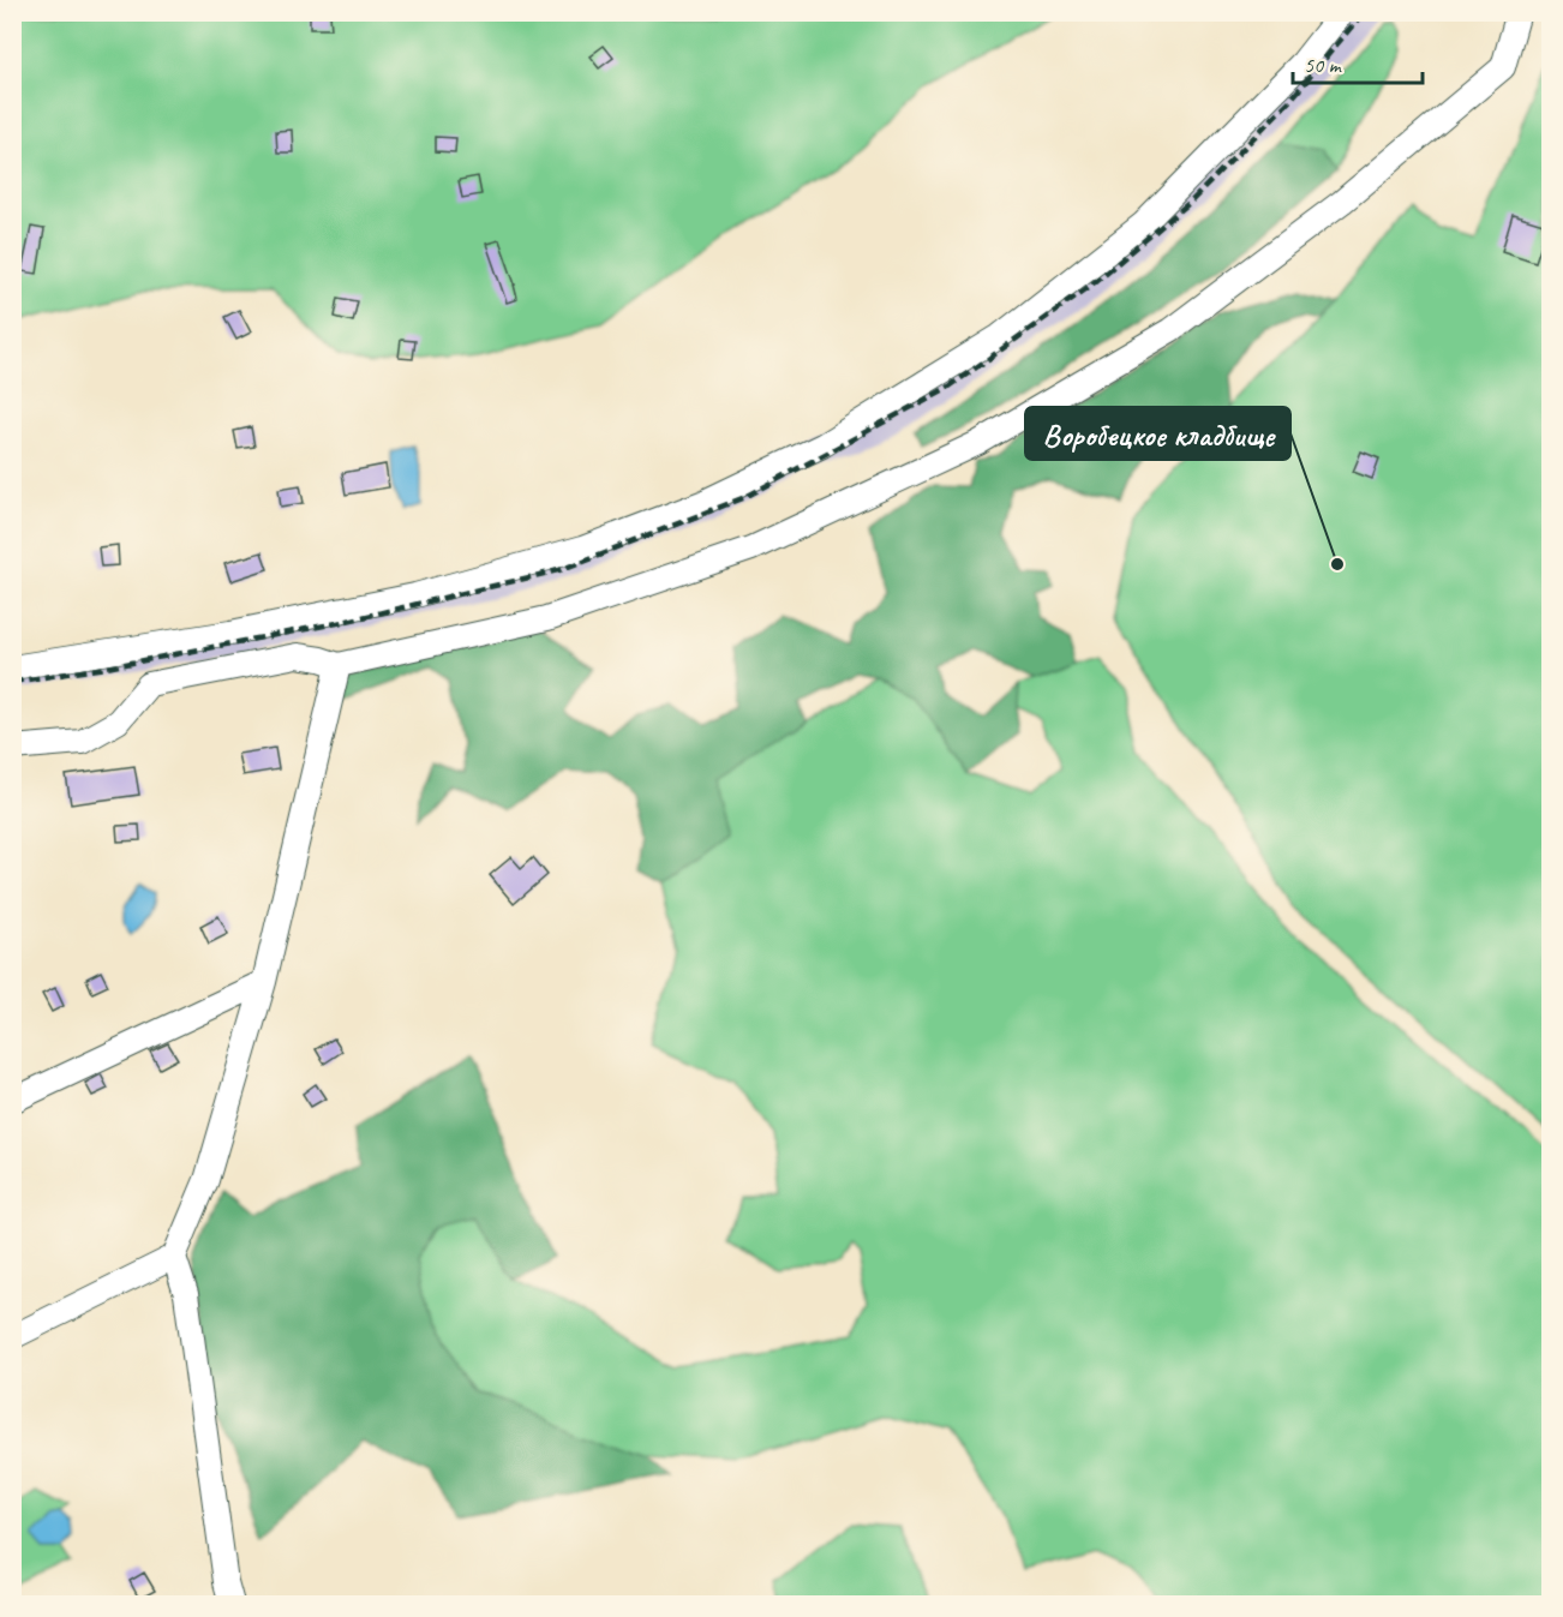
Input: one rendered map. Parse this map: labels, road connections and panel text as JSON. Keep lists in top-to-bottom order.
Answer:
{
  "places": ["Воробецкое кладбище"],
  "scale_bar": "50 m"
}
